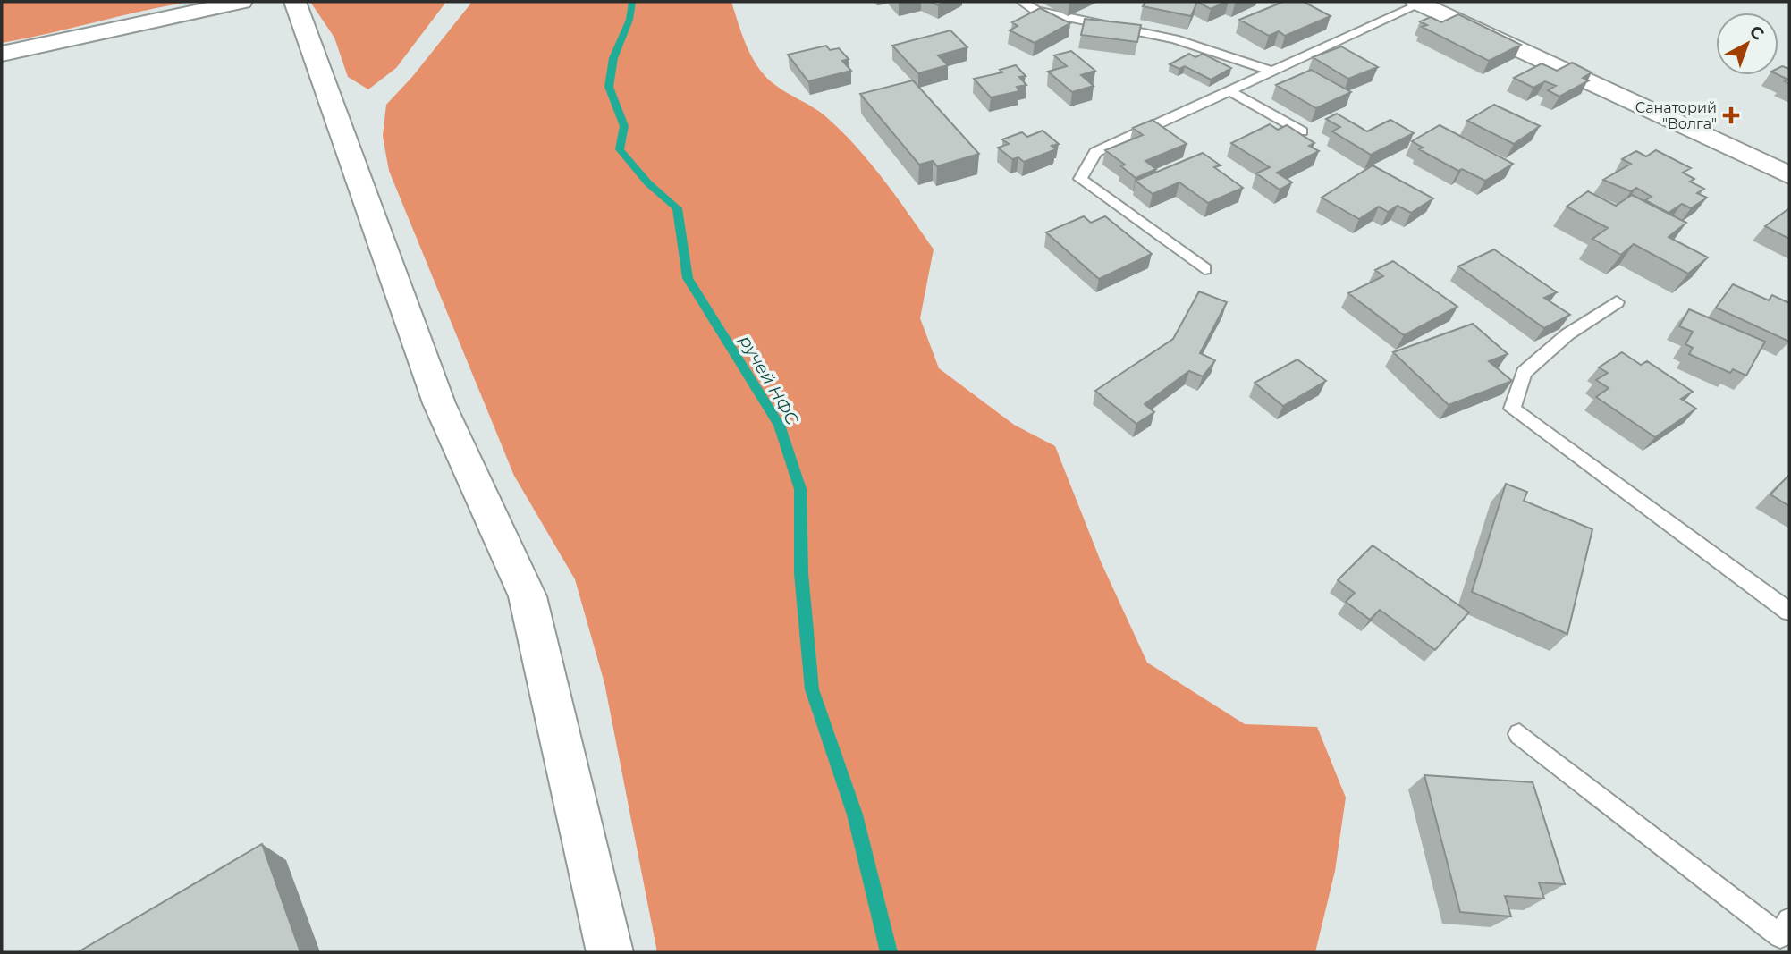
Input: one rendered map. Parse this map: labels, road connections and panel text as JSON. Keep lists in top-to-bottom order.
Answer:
{
  "water": ["ручей НФС"],
  "places": {
    "health": ["Санаторий \"Волга\""]
  },
  "north": "top right"
}
